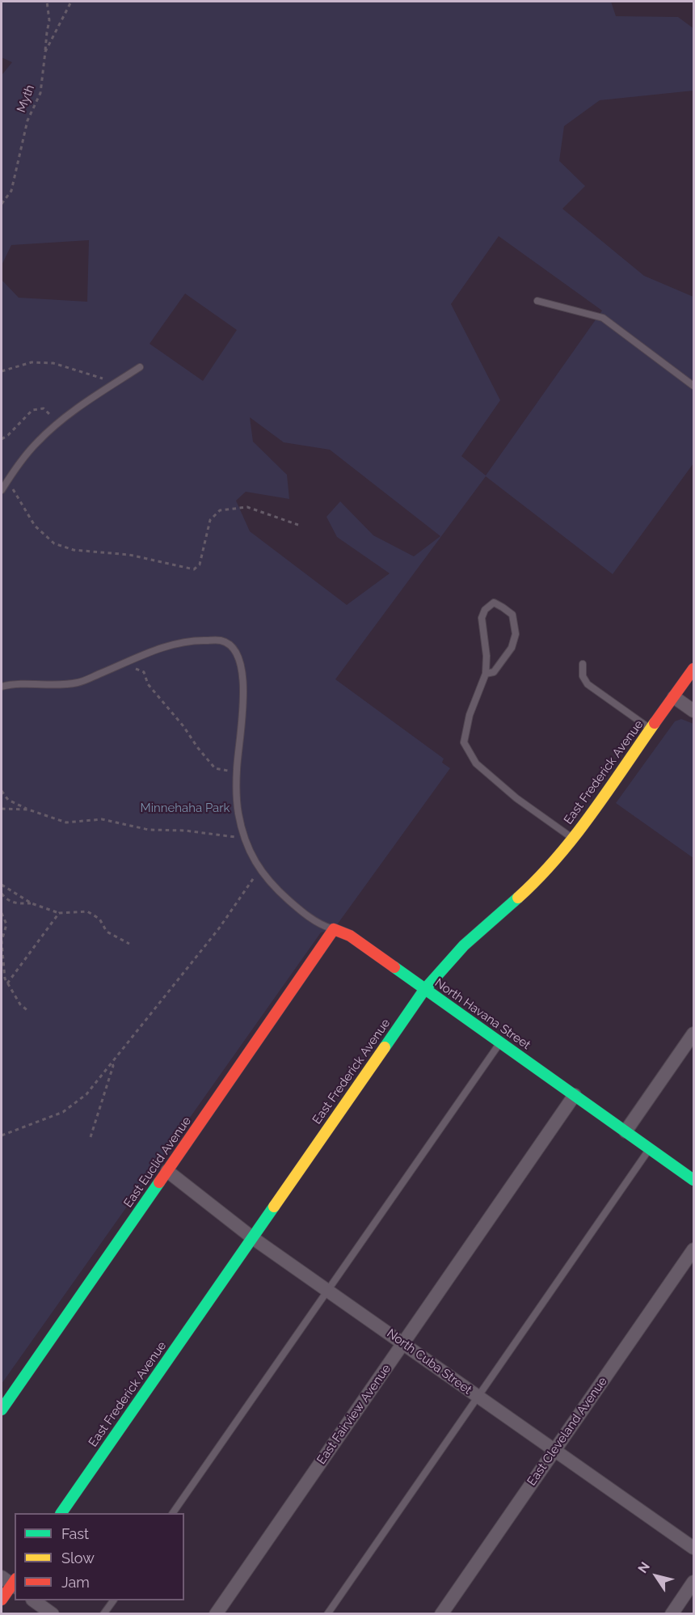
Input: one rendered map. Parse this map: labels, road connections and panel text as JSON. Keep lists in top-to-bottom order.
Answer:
{
  "streets": {
    "main road": ["East Frederick Avenue", "North Havana Street", "East Euclid Avenue"],
    "street": ["North Cuba Street", "East Fairview Avenue", "East Cleveland Avenue"],
    "path": ["Myth"]
  },
  "crossings": [
    ["East Frederick Avenue", "North Havana Street"],
    ["East Frederick Avenue", "North Cuba Street"],
    ["North Havana Street", "East Euclid Avenue"],
    ["North Havana Street", "East Fairview Avenue"],
    ["East Euclid Avenue", "North Cuba Street"],
    ["North Cuba Street", "East Fairview Avenue"],
    ["North Cuba Street", "East Cleveland Avenue"]
  ],
  "parks": ["Minnehaha Park"],
  "legend": ["Fast", "Slow", "Jam"],
  "north": "top left"
}
